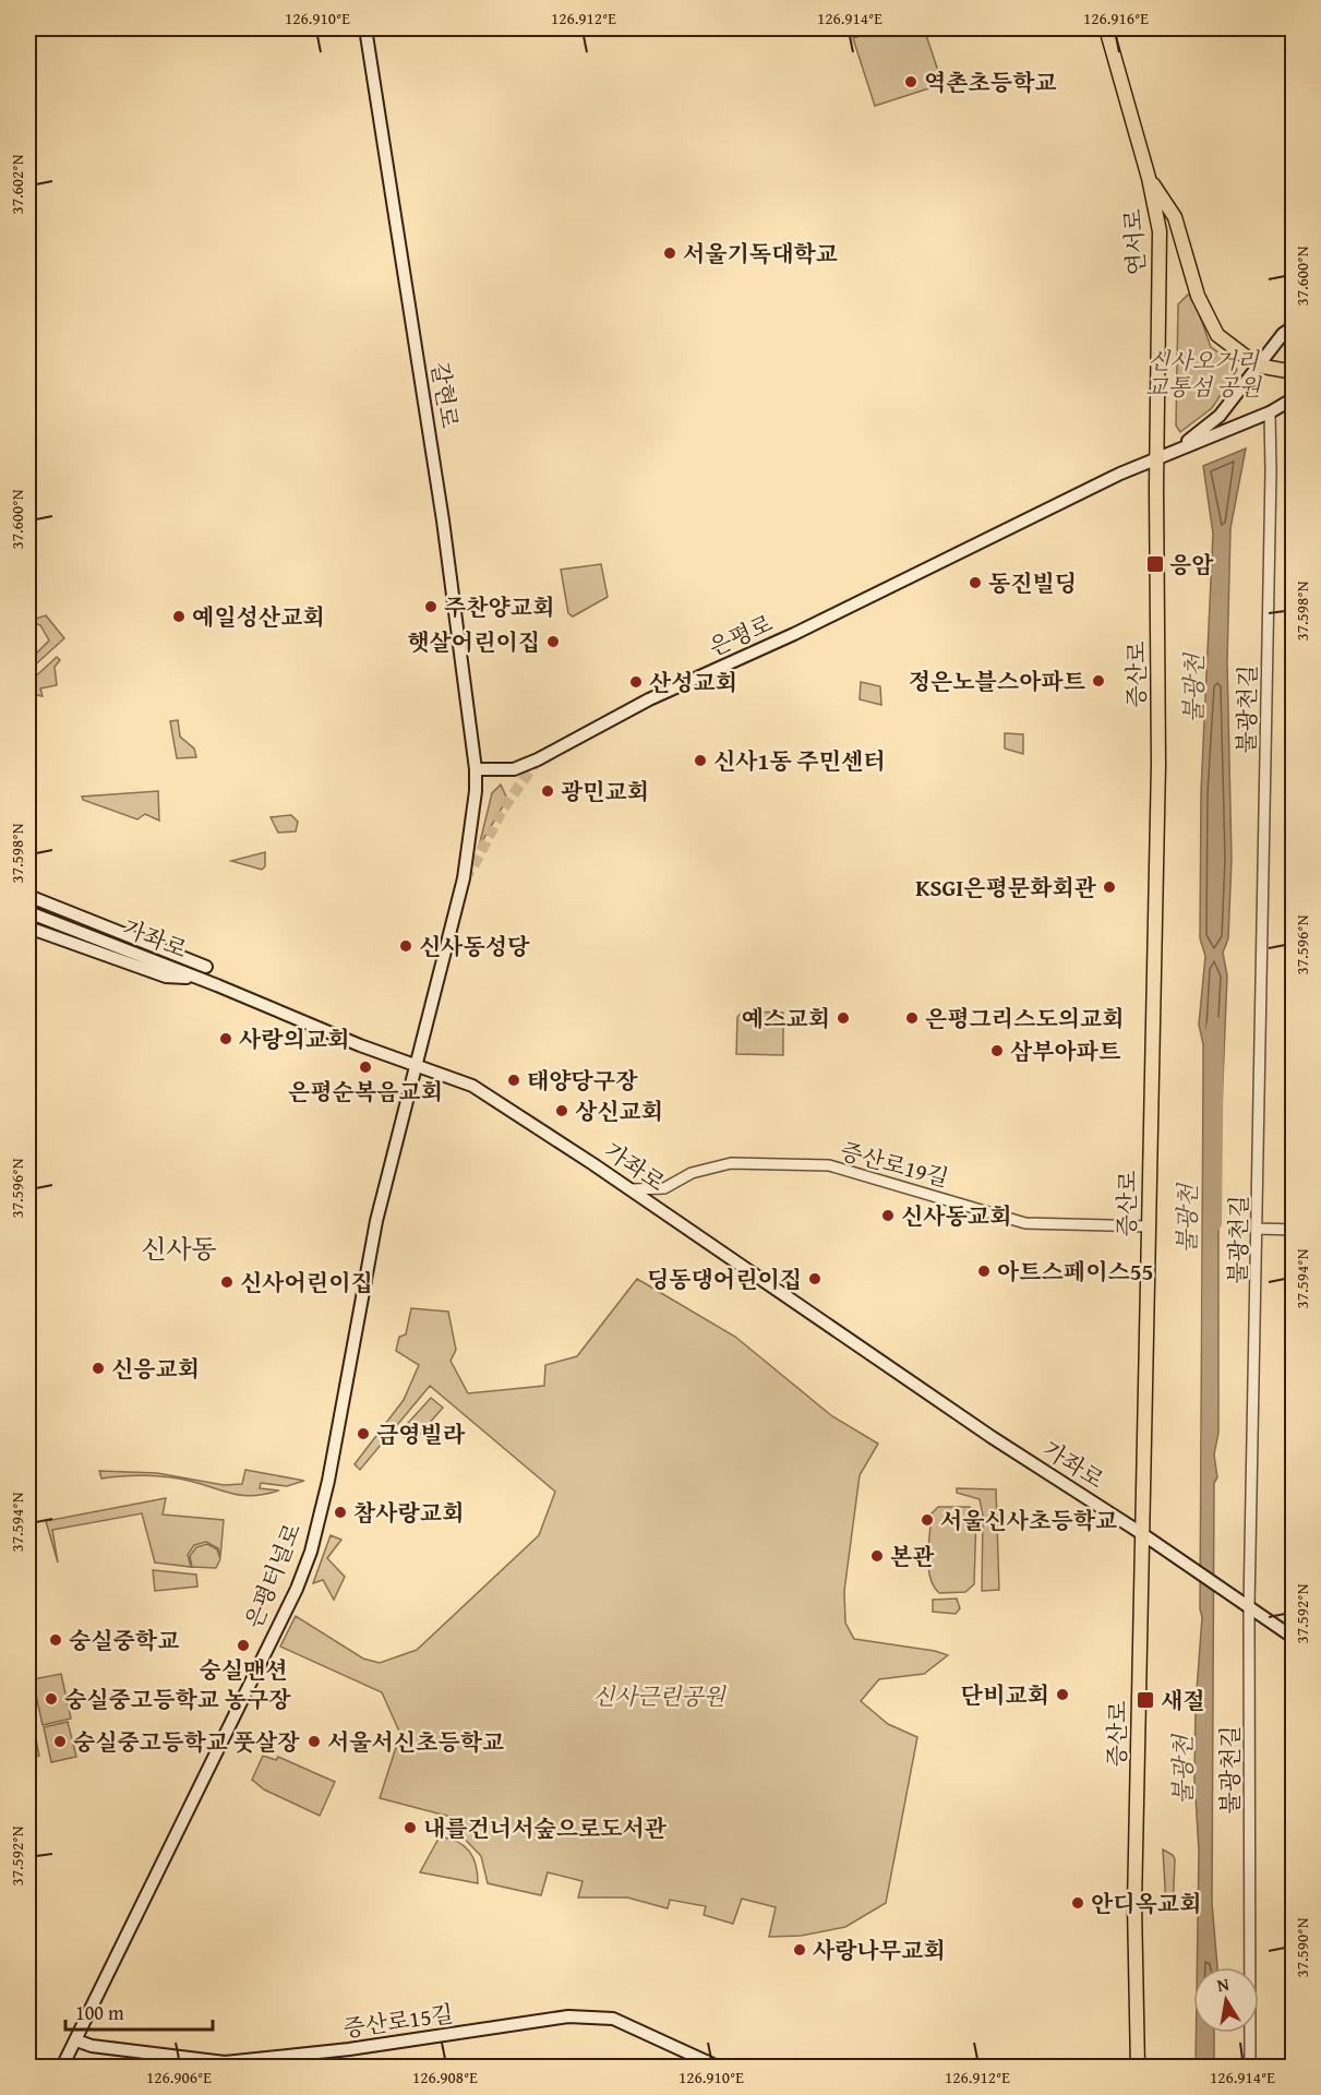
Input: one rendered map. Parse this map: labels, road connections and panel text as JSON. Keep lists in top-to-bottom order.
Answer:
{
  "streets": {
    "main road": [
      "연서로",
      "갈현로",
      "은평로",
      "증산로",
      "가좌로",
      "은평터널로",
      "증산로15길"
    ],
    "street": ["불광천길", "증산로19길"]
  },
  "crossings": [
    ["연서로", "은평로"],
    ["연서로", "증산로"],
    ["갈현로", "은평로"],
    ["은평로", "증산로"],
    ["은평로", "불광천길"],
    ["증산로", "가좌로"],
    ["증산로", "증산로19길"],
    ["불광천길", "가좌로"],
    ["가좌로", "증산로19길"],
    ["가좌로", "은평터널로"],
    ["은평터널로", "증산로15길"]
  ],
  "districts": ["신사동"],
  "water": ["불광천"],
  "parks": ["신사오거리 교통섬 공원", "신사근린공원"],
  "places": {
    "other": [
      "역촌초등학교",
      "서울기독대학교",
      "동진빌딩",
      "주찬양교회",
      "예일성산교회",
      "햇살어린이집",
      "정은노블스아파트",
      "산성교회",
      "신사1동 주민센터",
      "광민교회",
      "KSGI은평문화회관",
      "신사동성당",
      "예스교회",
      "은평그리스도의교회",
      "사랑의교회",
      "삼부아파트",
      "은평순복음교회",
      "태양당구장",
      "상신교회",
      "신사동교회",
      "아트스페이스55",
      "딩동댕어린이집",
      "신사어린이집",
      "신응교회",
      "금영빌라",
      "참사랑교회",
      "서울신사초등학교",
      "본관",
      "숭실중학교",
      "숭실맨션",
      "단비교회",
      "숭실중고등학교 농구장",
      "숭실중고등학교 풋살장",
      "서울서신초등학교",
      "내를건너서숲으로도서관",
      "안디옥교회",
      "사랑나무교회"
    ],
    "transit": ["응암", "새절"]
  },
  "scale_bar": "100 m",
  "north": "top",
  "coordinates": [
    "126.910°E",
    "126.912°E",
    "126.914°E",
    "126.916°E",
    "37.602°N",
    "37.600°N",
    "37.598°N",
    "37.596°N",
    "37.594°N",
    "37.592°N",
    "37.590°N",
    "126.906°E",
    "126.908°E"
  ]
}
